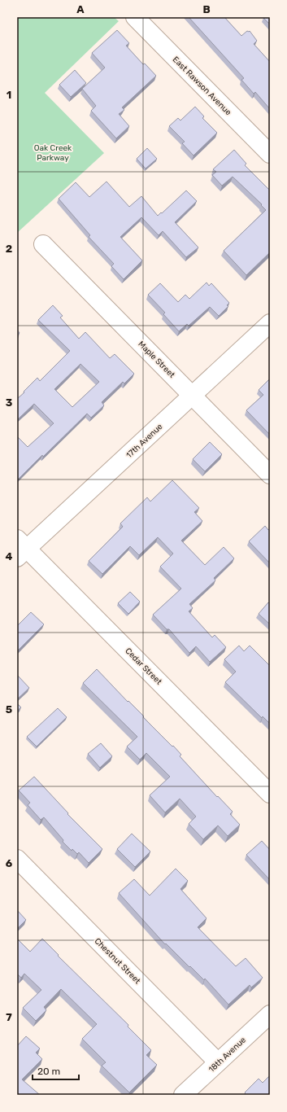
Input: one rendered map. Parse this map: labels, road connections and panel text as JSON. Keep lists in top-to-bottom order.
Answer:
{
  "streets": {
    "street": [
      "East Rawson Avenue",
      "Maple Street",
      "17th Avenue",
      "Cedar Street",
      "Chestnut Street",
      "18th Avenue"
    ]
  },
  "crossings": [
    ["Maple Street", "17th Avenue"],
    ["17th Avenue", "Cedar Street"],
    ["Chestnut Street", "18th Avenue"]
  ],
  "parks": ["Oak Creek Parkway"],
  "scale_bar": "20 m",
  "grid": {
    "columns": ["A", "B"],
    "rows": [
      "1",
      "2",
      "3",
      "4",
      "5",
      "6",
      "7"
    ]
  }
}
